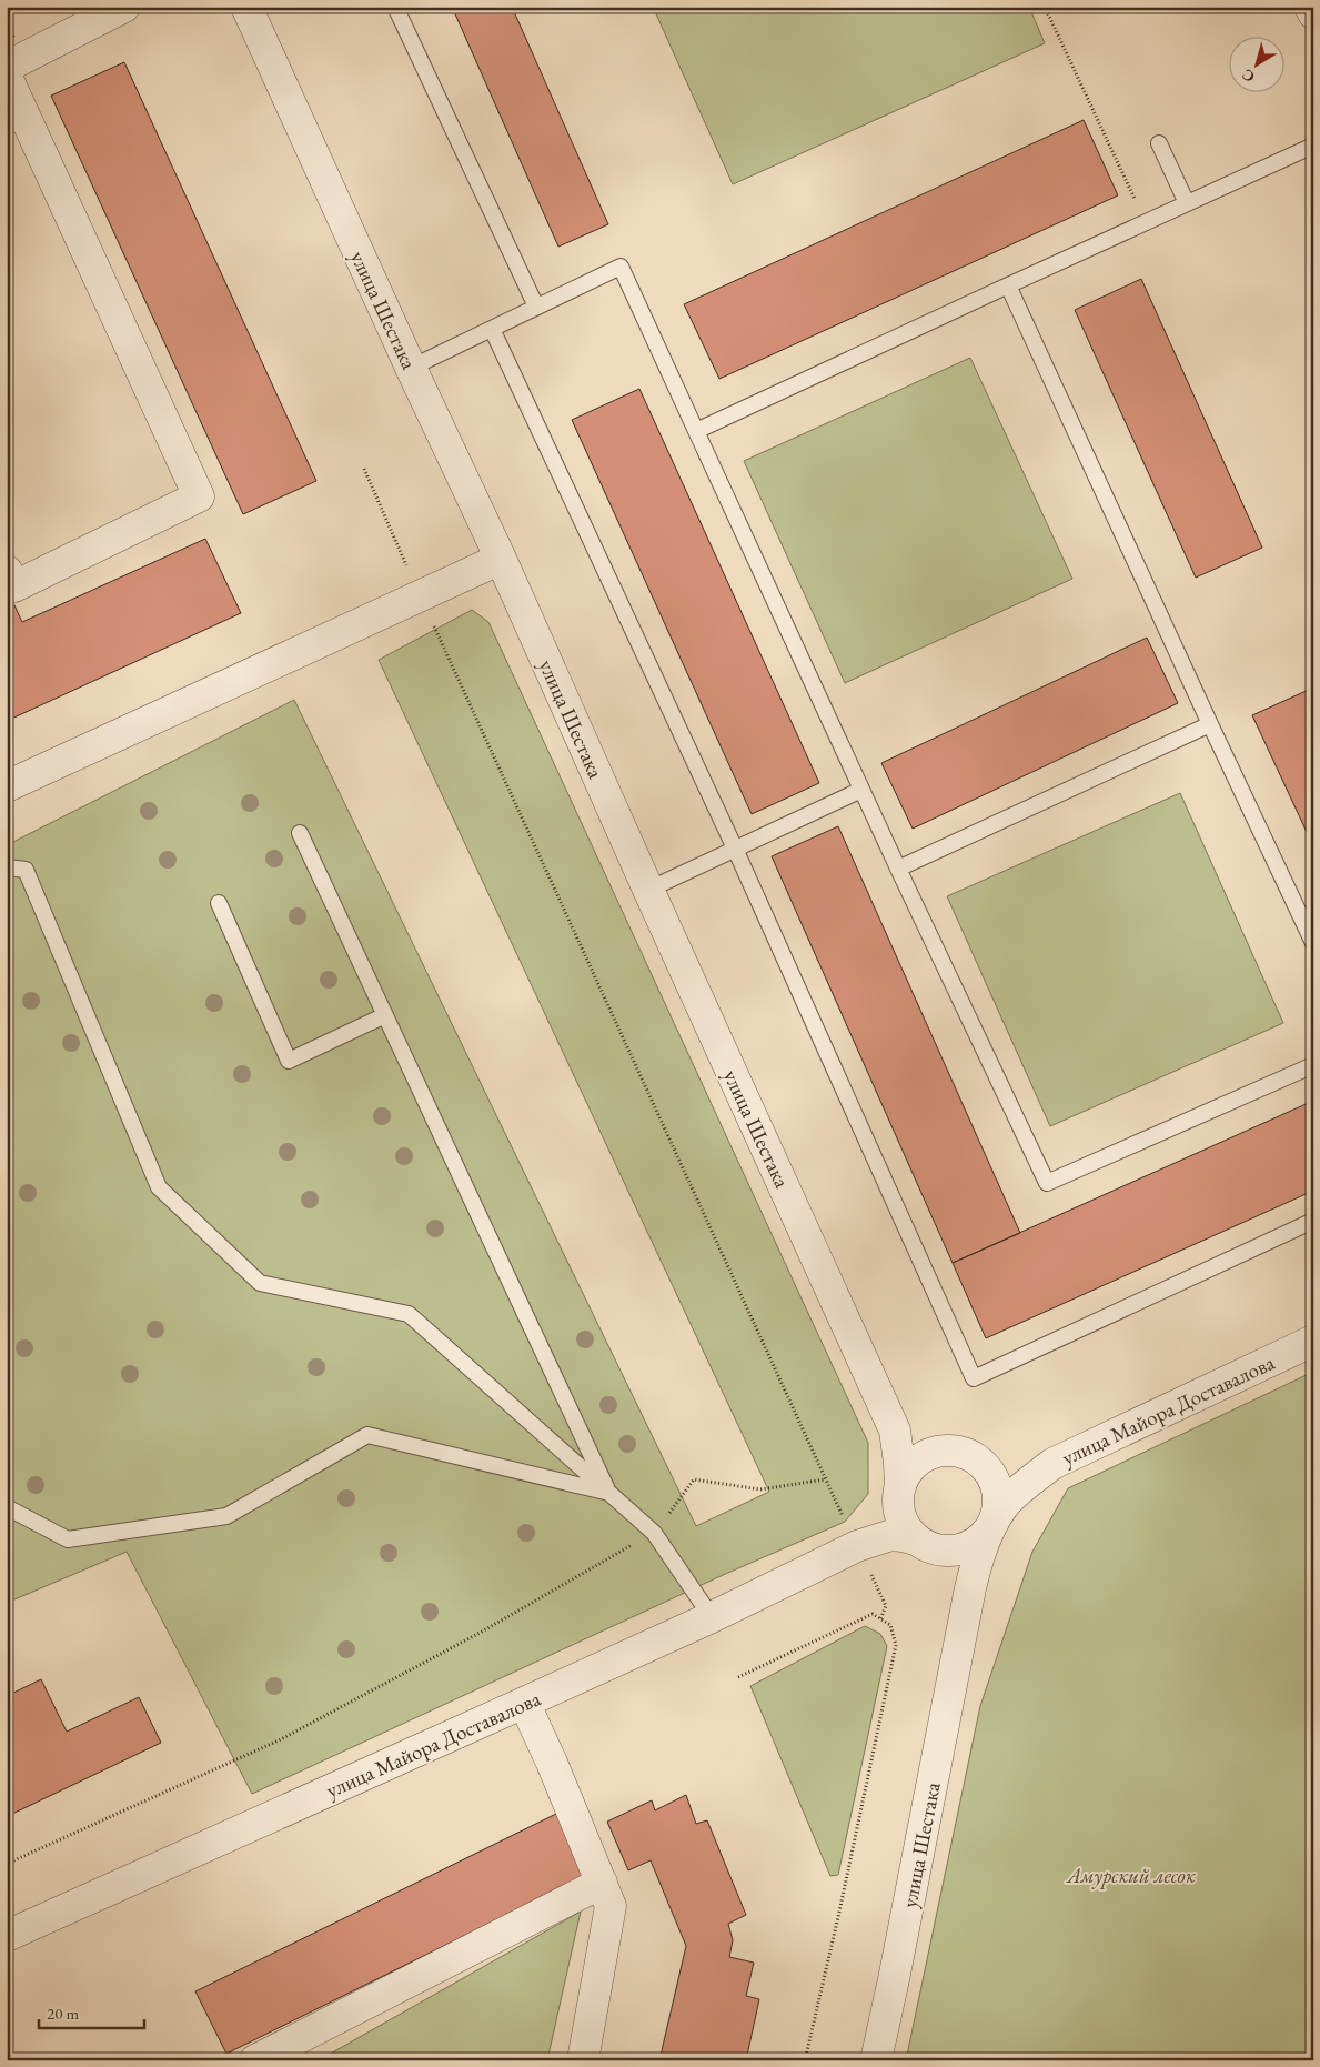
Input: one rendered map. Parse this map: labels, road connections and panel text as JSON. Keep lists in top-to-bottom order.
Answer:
{
  "streets": {
    "street": ["улица Шестака", "улица Майора Доставалова"]
  },
  "crossings": [
    ["улица Шестака", "улица Майора Доставалова"]
  ],
  "parks": ["Амурский лесок"],
  "scale_bar": "20 m",
  "north": "bottom left"
}
